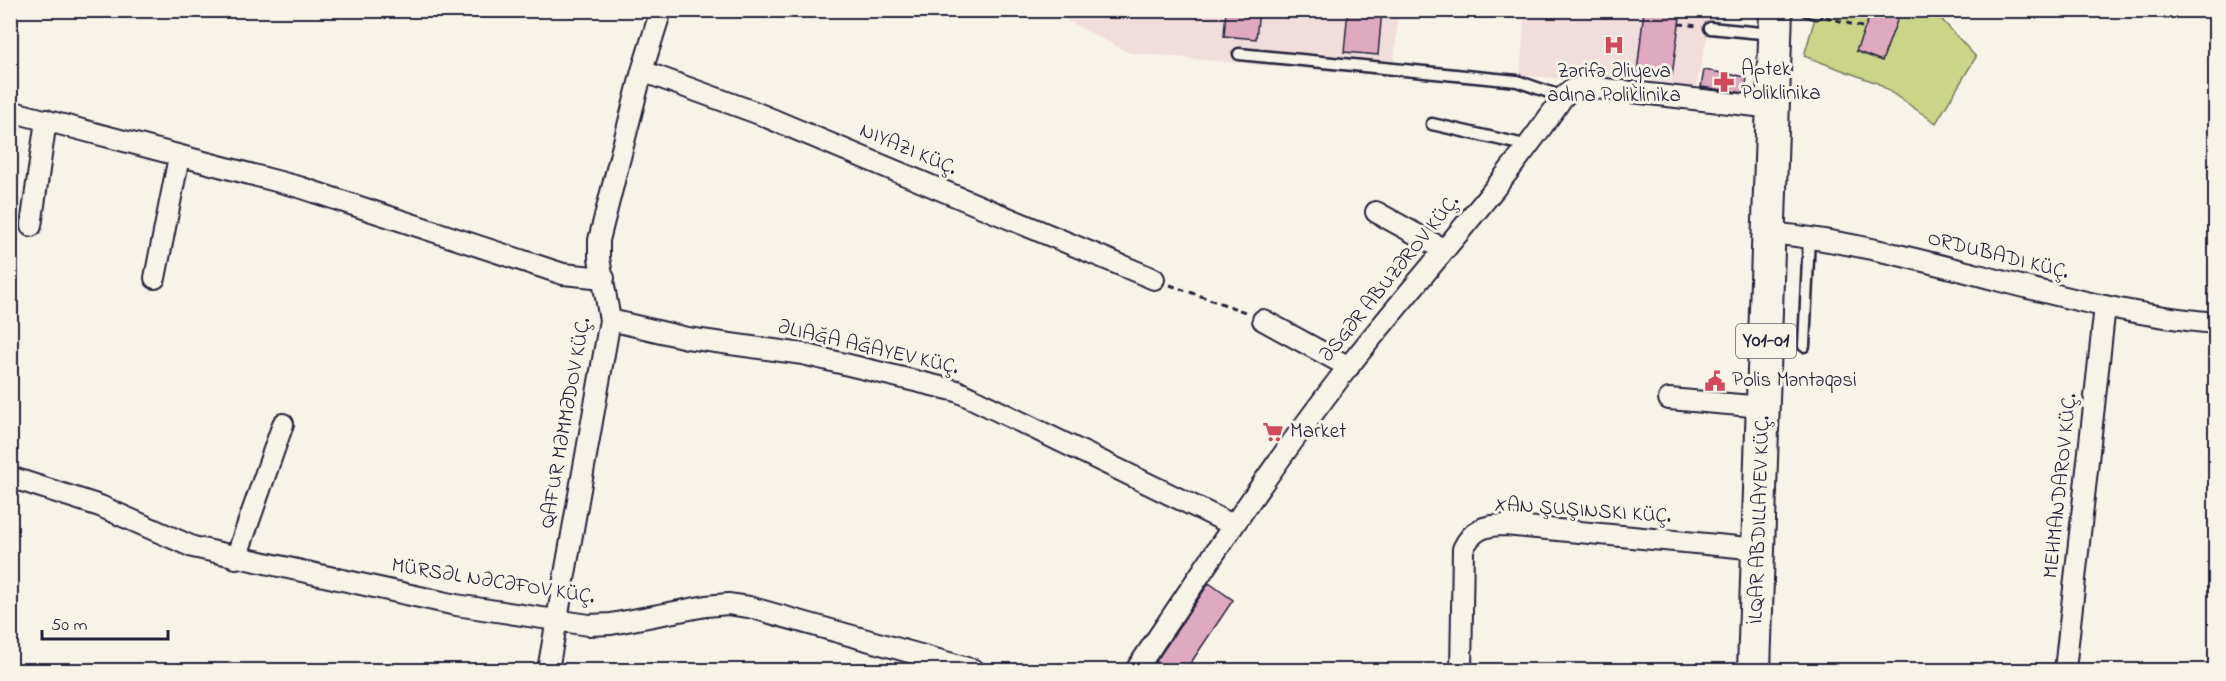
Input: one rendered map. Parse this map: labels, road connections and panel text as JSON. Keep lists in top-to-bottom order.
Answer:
{
  "streets": {
    "main road": ["Y01-01", "İLQAR ABDILLAYEV KÜÇ."],
    "street": [
      "NIYAZI KÜÇ.",
      "ORDUBADI KÜÇ.",
      "ƏSGƏR ABUZƏROV KÜÇ.",
      "ƏLIAĞA AĞAYEV KÜÇ.",
      "QAFUR MƏMMƏDOV KÜÇ.",
      "MEHMANDAROV KÜÇ.",
      "XAN ŞUŞINSKI KÜÇ.",
      "MÜRSƏL NƏCƏFOV KÜÇ."
    ]
  },
  "crossings": [
    ["NIYAZI KÜÇ.", "QAFUR MƏMMƏDOV KÜÇ."],
    ["ORDUBADI KÜÇ.", "MEHMANDAROV KÜÇ."],
    ["ORDUBADI KÜÇ.", "İLQAR ABDILLAYEV KÜÇ."],
    ["ƏSGƏR ABUZƏROV KÜÇ.", "ƏLIAĞA AĞAYEV KÜÇ."],
    ["ƏLIAĞA AĞAYEV KÜÇ.", "QAFUR MƏMMƏDOV KÜÇ."],
    ["QAFUR MƏMMƏDOV KÜÇ.", "MÜRSƏL NƏCƏFOV KÜÇ."],
    ["XAN ŞUŞINSKI KÜÇ.", "İLQAR ABDILLAYEV KÜÇ."]
  ],
  "places": {
    "hospital": ["Zərifə Əliyeva adına Poliklinika"],
    "pharmacy": ["Aptek Poliklinika"],
    "public building": ["Polis Məntəqəsi"],
    "supermarket": ["Market"]
  },
  "scale_bar": "50 m"
}
